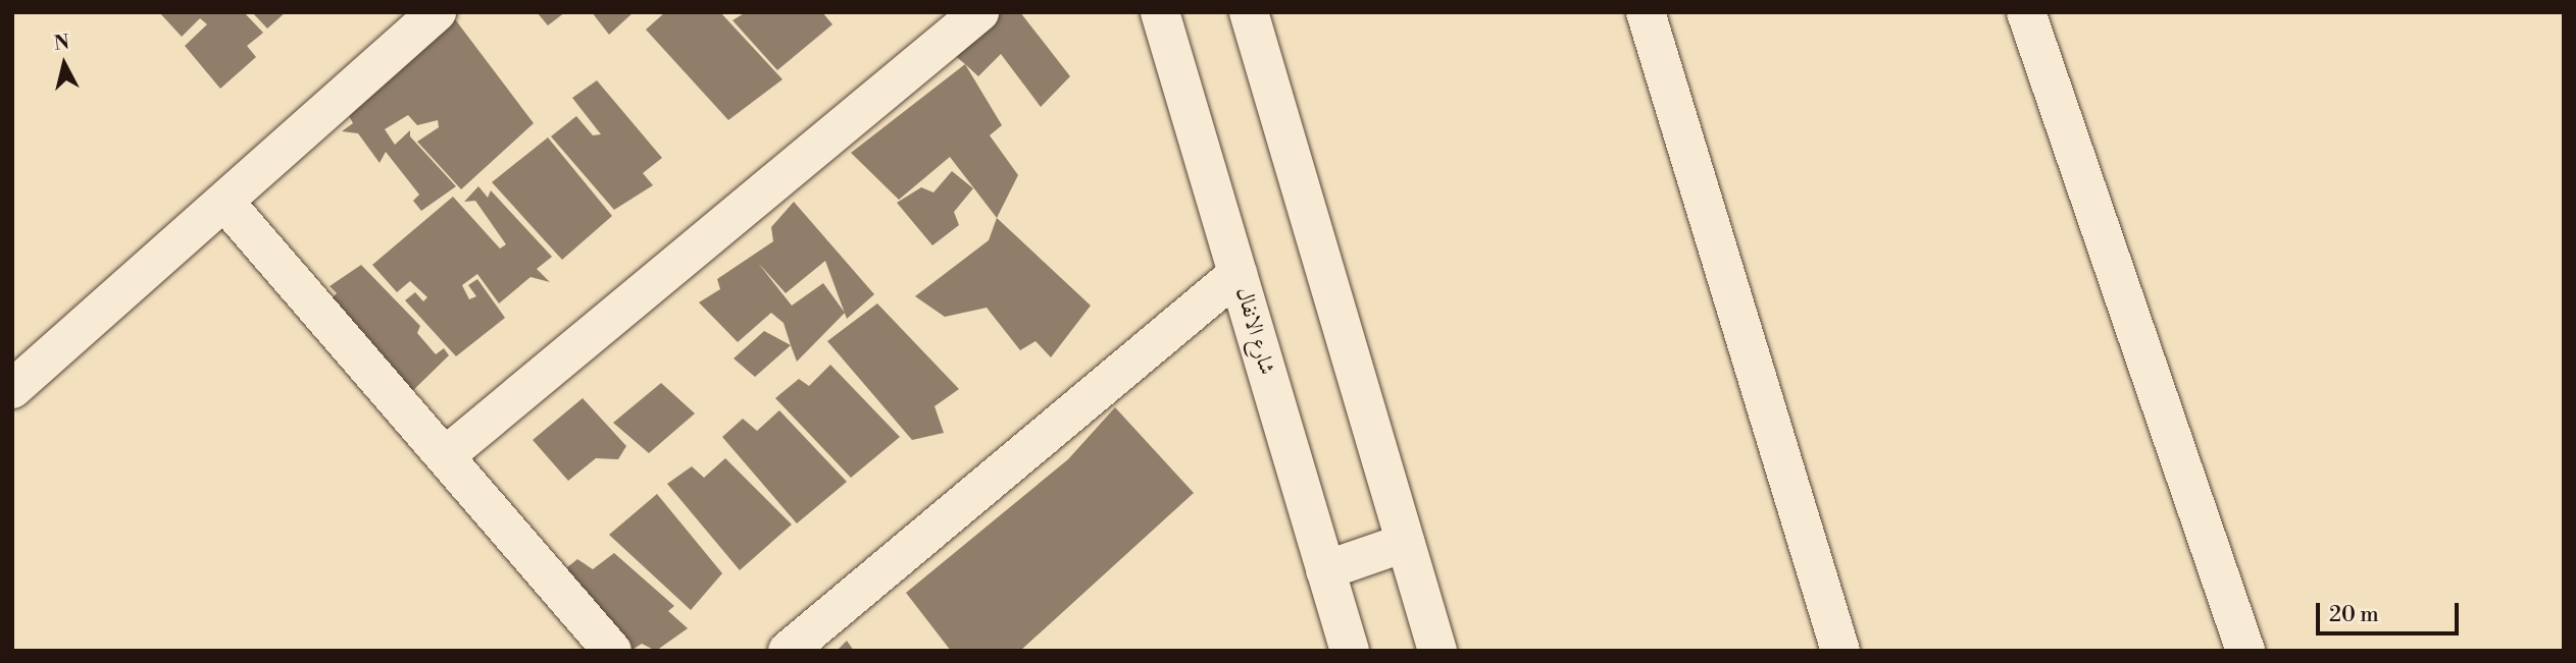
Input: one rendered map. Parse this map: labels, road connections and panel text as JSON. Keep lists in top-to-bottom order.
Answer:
{
  "streets": {
    "street": ["شارع الانفال"]
  },
  "scale_bar": "20 m",
  "north": "top"
}
